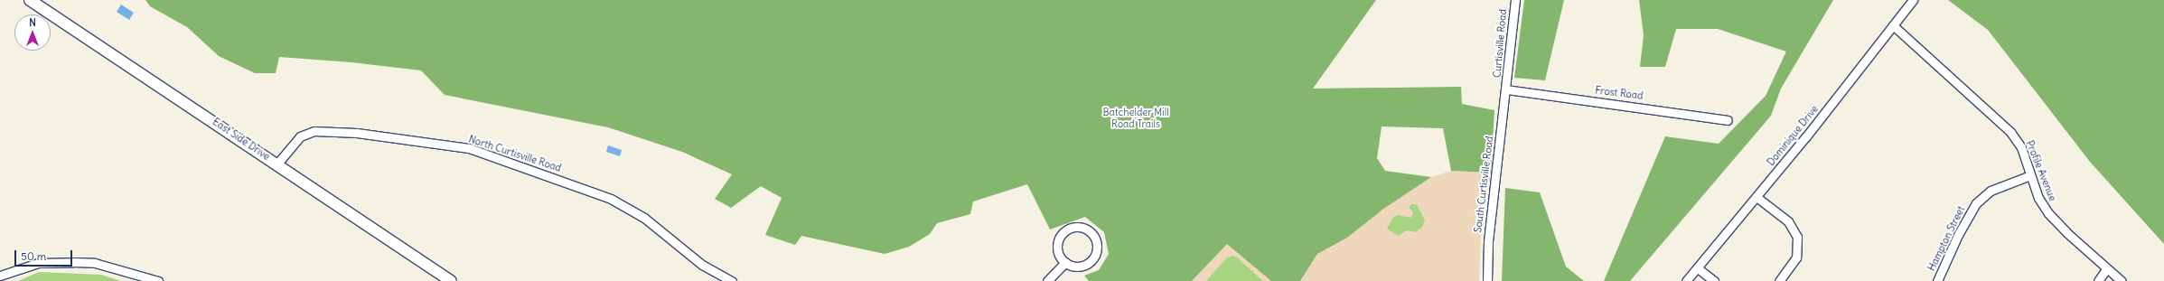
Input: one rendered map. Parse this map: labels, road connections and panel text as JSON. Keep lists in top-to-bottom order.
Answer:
{
  "streets": {
    "main road": ["East Side Drive"],
    "street": [
      "Curtisville Road",
      "Frost Road",
      "Dominique Drive",
      "North Curtisville Road",
      "Profile Avenue",
      "South Curtisville Road",
      "Hampton Street"
    ]
  },
  "crossings": [
    ["Curtisville Road", "Frost Road"],
    ["Curtisville Road", "South Curtisville Road"],
    ["Frost Road", "South Curtisville Road"],
    ["Dominique Drive", "Profile Avenue"],
    ["East Side Drive", "North Curtisville Road"],
    ["Profile Avenue", "Hampton Street"]
  ],
  "parks": ["Batchelder Mill Road Trails"],
  "scale_bar": "50 m",
  "north": "top"
}
